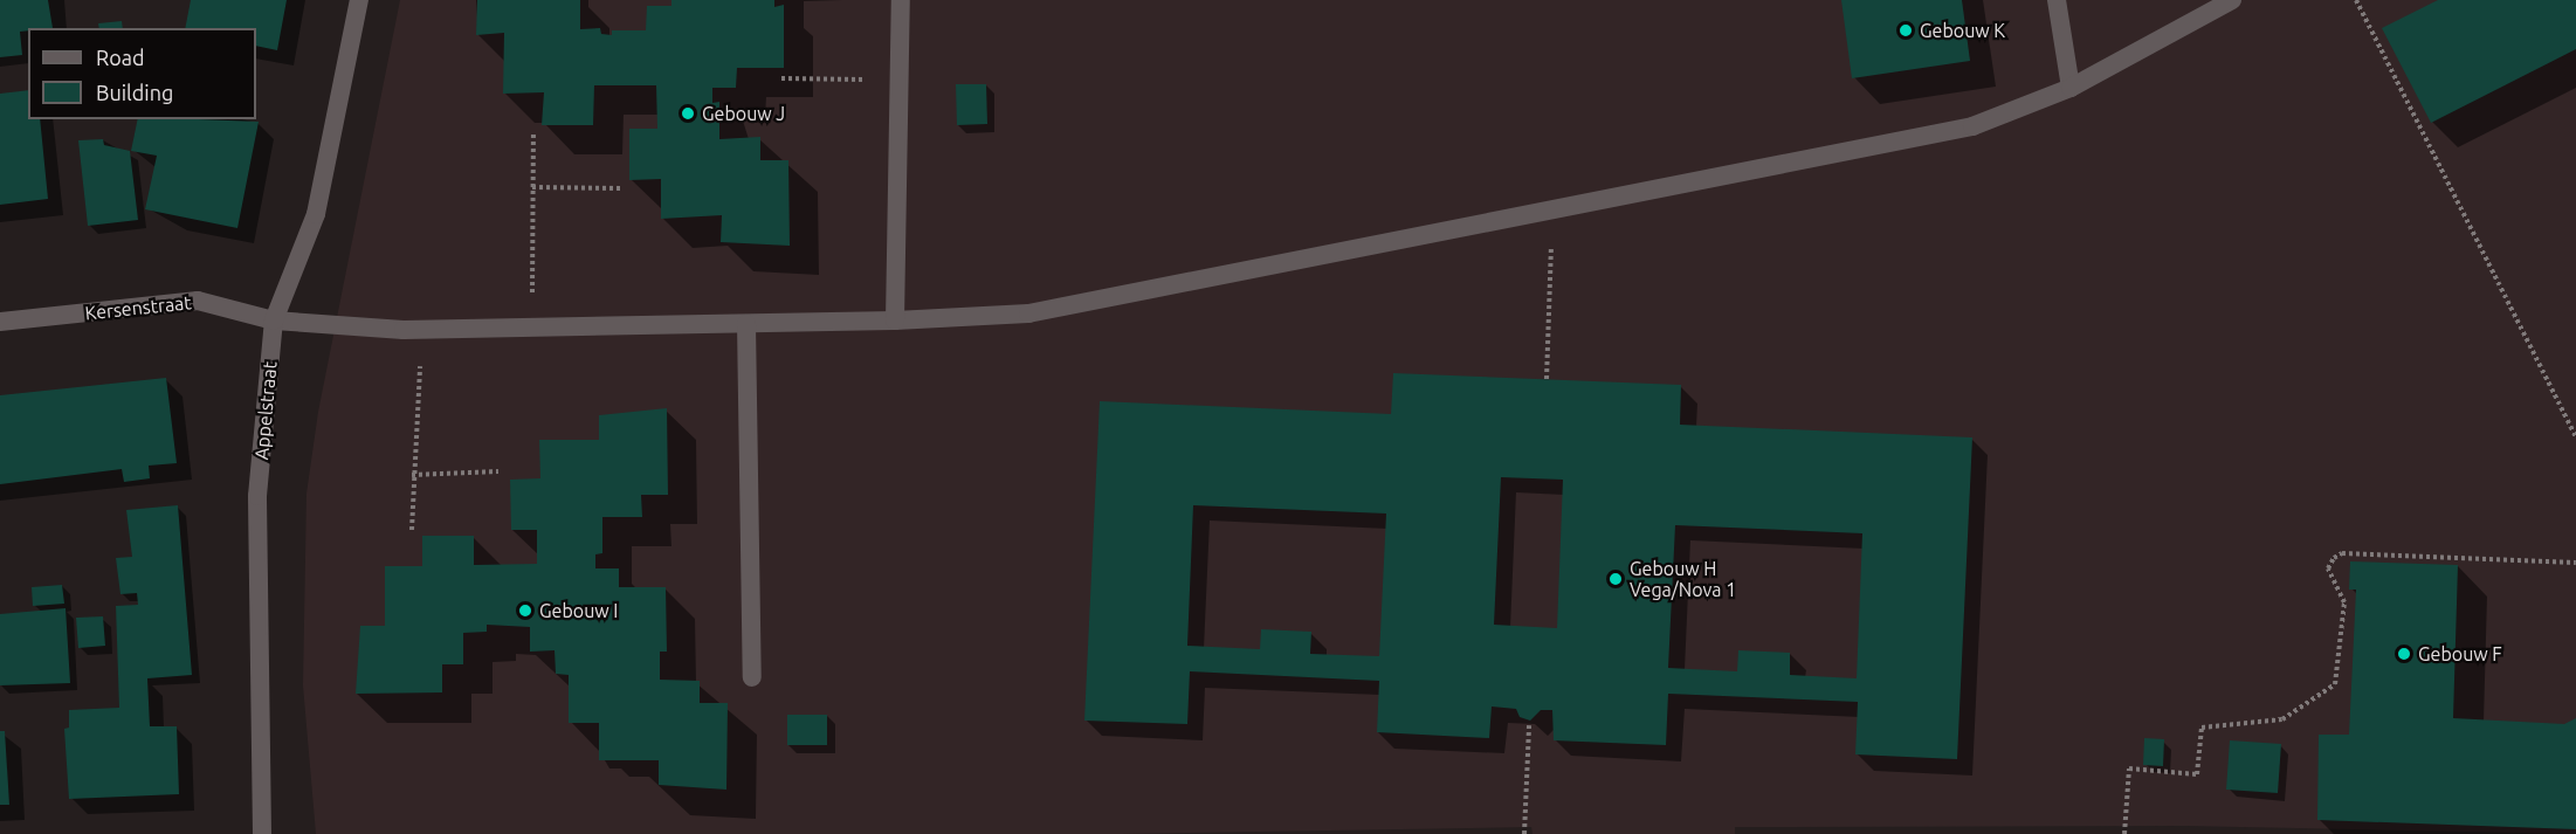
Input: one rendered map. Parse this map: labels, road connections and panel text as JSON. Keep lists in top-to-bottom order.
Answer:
{
  "streets": {
    "street": ["Kersenstraat", "Appelstraat"]
  },
  "crossings": [
    ["Kersenstraat", "Appelstraat"]
  ],
  "places": [
    "Gebouw K",
    "Gebouw J",
    "Gebouw H Vega/Nova 1",
    "Gebouw I",
    "Gebouw F"
  ],
  "legend": ["Road", "Building"]
}
